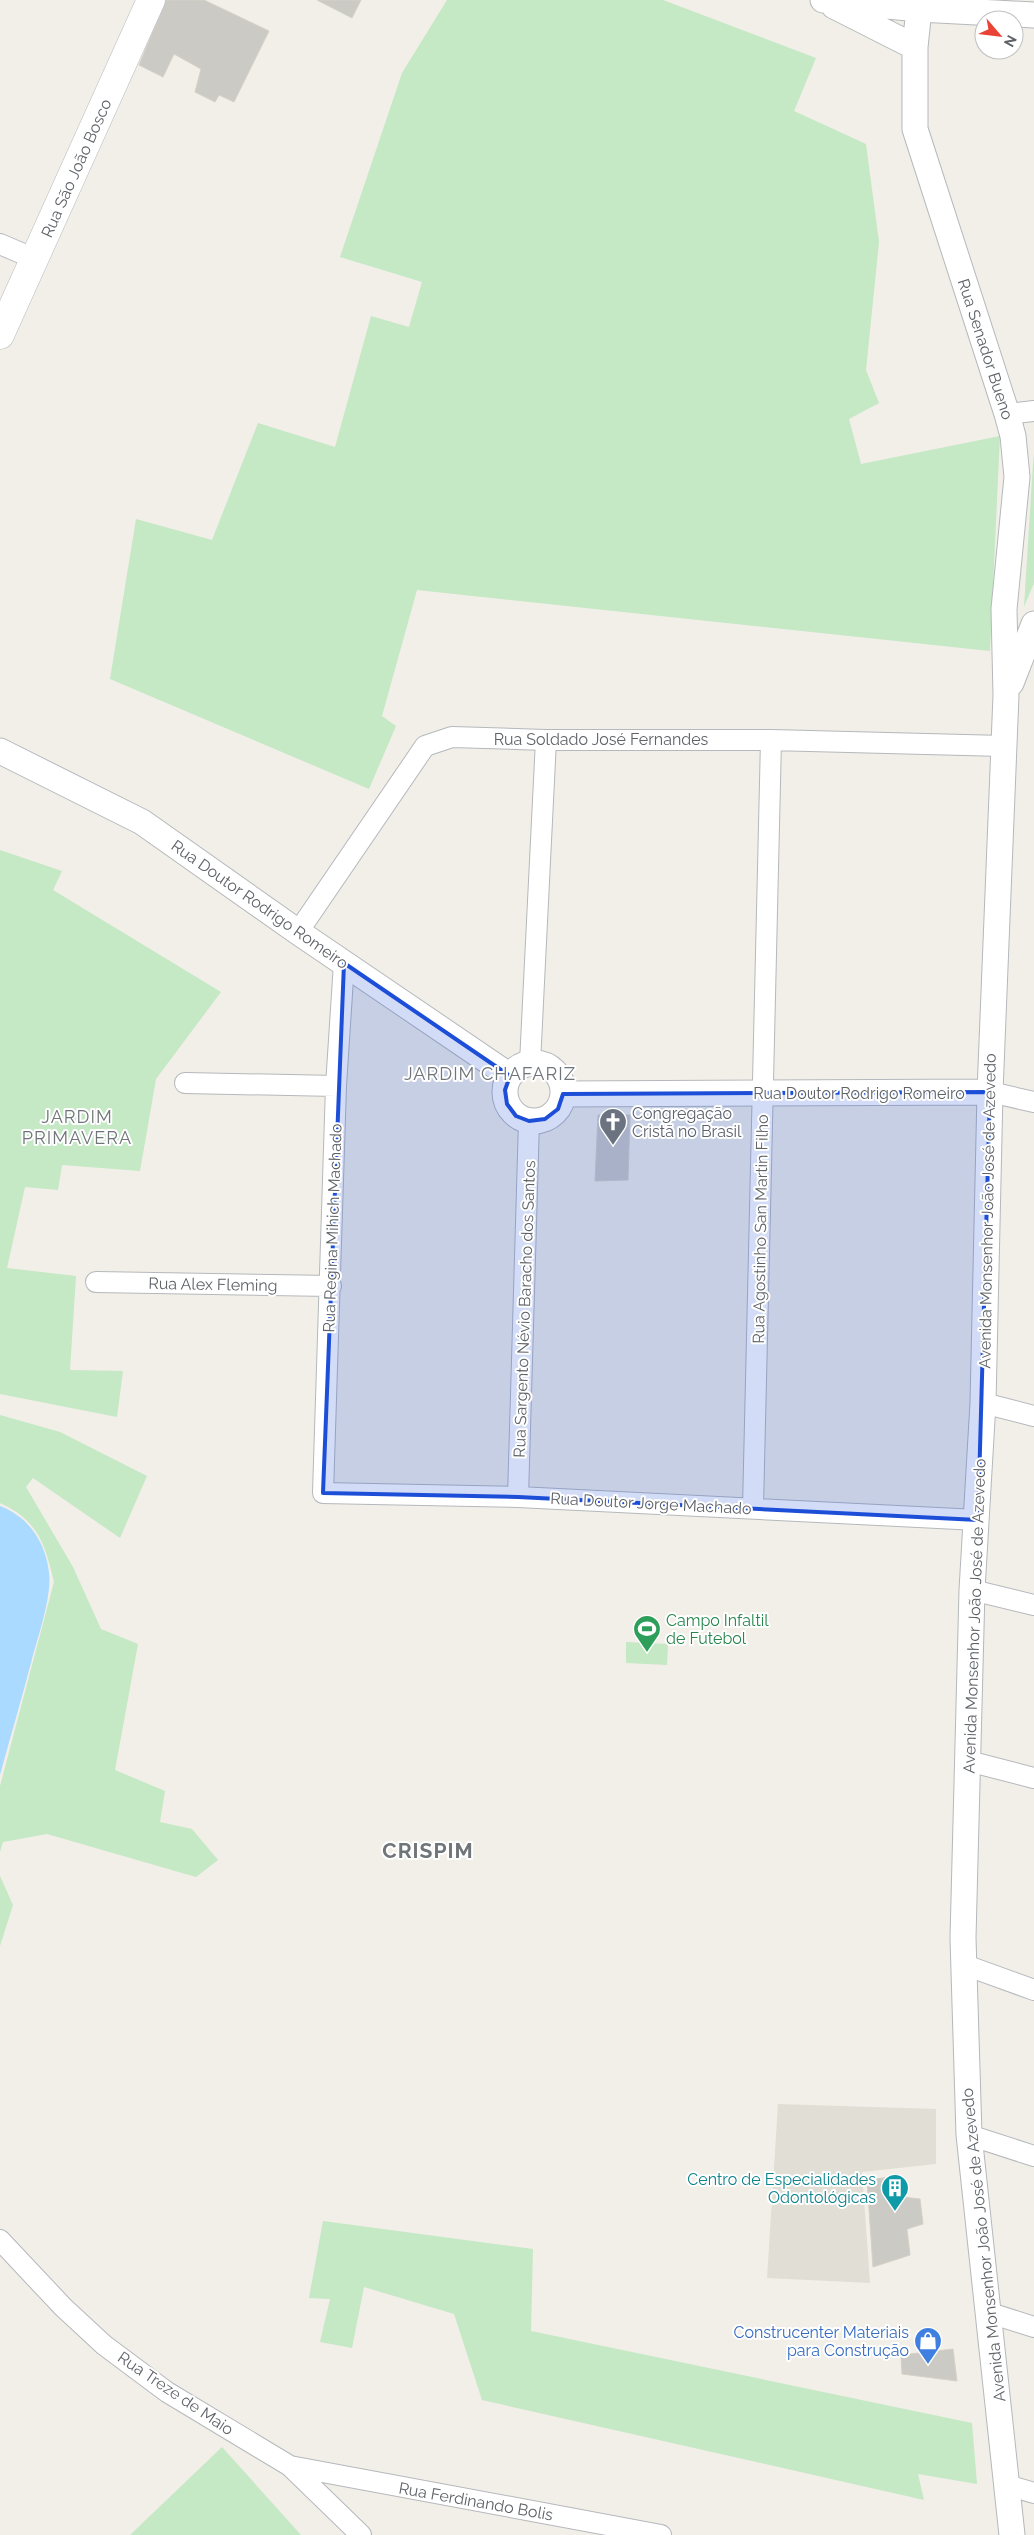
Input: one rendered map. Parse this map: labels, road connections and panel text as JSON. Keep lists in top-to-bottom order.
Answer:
{
  "streets": {
    "main road": ["Rua São João Bosco"],
    "street": [
      "Rua Senador Bueno",
      "Rua Soldado José Fernandes",
      "Rua Doutor Rodrigo Romeiro",
      "Avenida Monsenhor João José de Azevedo",
      "Rua Regina Mihich Machado",
      "Rua Agostinho San Martin Filho",
      "Rua Alex Fleming",
      "Rua Sargento Névio Baracho dos Santos",
      "Rua Doutor Jorge Machado",
      "Rua Treze de Maio",
      "Rua Ferdinando Bolis"
    ]
  },
  "crossings": [
    ["Rua Senador Bueno", "Avenida Monsenhor João José de Azevedo"],
    ["Rua Soldado José Fernandes", "Rua Doutor Rodrigo Romeiro"],
    ["Rua Soldado José Fernandes", "Avenida Monsenhor João José de Azevedo"],
    ["Rua Soldado José Fernandes", "Rua Agostinho San Martin Filho"],
    ["Rua Doutor Rodrigo Romeiro", "Avenida Monsenhor João José de Azevedo"],
    ["Rua Doutor Rodrigo Romeiro", "Rua Regina Mihich Machado"],
    ["Rua Doutor Rodrigo Romeiro", "Rua Agostinho San Martin Filho"],
    ["Rua Doutor Rodrigo Romeiro", "Rua Sargento Névio Baracho dos Santos"],
    ["Avenida Monsenhor João José de Azevedo", "Rua Doutor Jorge Machado"],
    ["Rua Regina Mihich Machado", "Rua Alex Fleming"],
    ["Rua Regina Mihich Machado", "Rua Doutor Jorge Machado"],
    ["Rua Agostinho San Martin Filho", "Rua Doutor Jorge Machado"],
    ["Rua Sargento Névio Baracho dos Santos", "Rua Doutor Jorge Machado"],
    ["Rua Treze de Maio", "Rua Ferdinando Bolis"]
  ],
  "districts": ["JARDIM CHAFARIZ", "JARDIM PRIMAVERA", "CRISPIM"],
  "places": {
    "church": ["Congregação Cristã no Brasil"],
    "sports": ["Campo Infaltil de Futebol"],
    "building": ["Centro de Especialidades Odontológicas"],
    "shop": ["Construcenter Materiais para Construção"]
  },
  "north": "bottom right"
}
